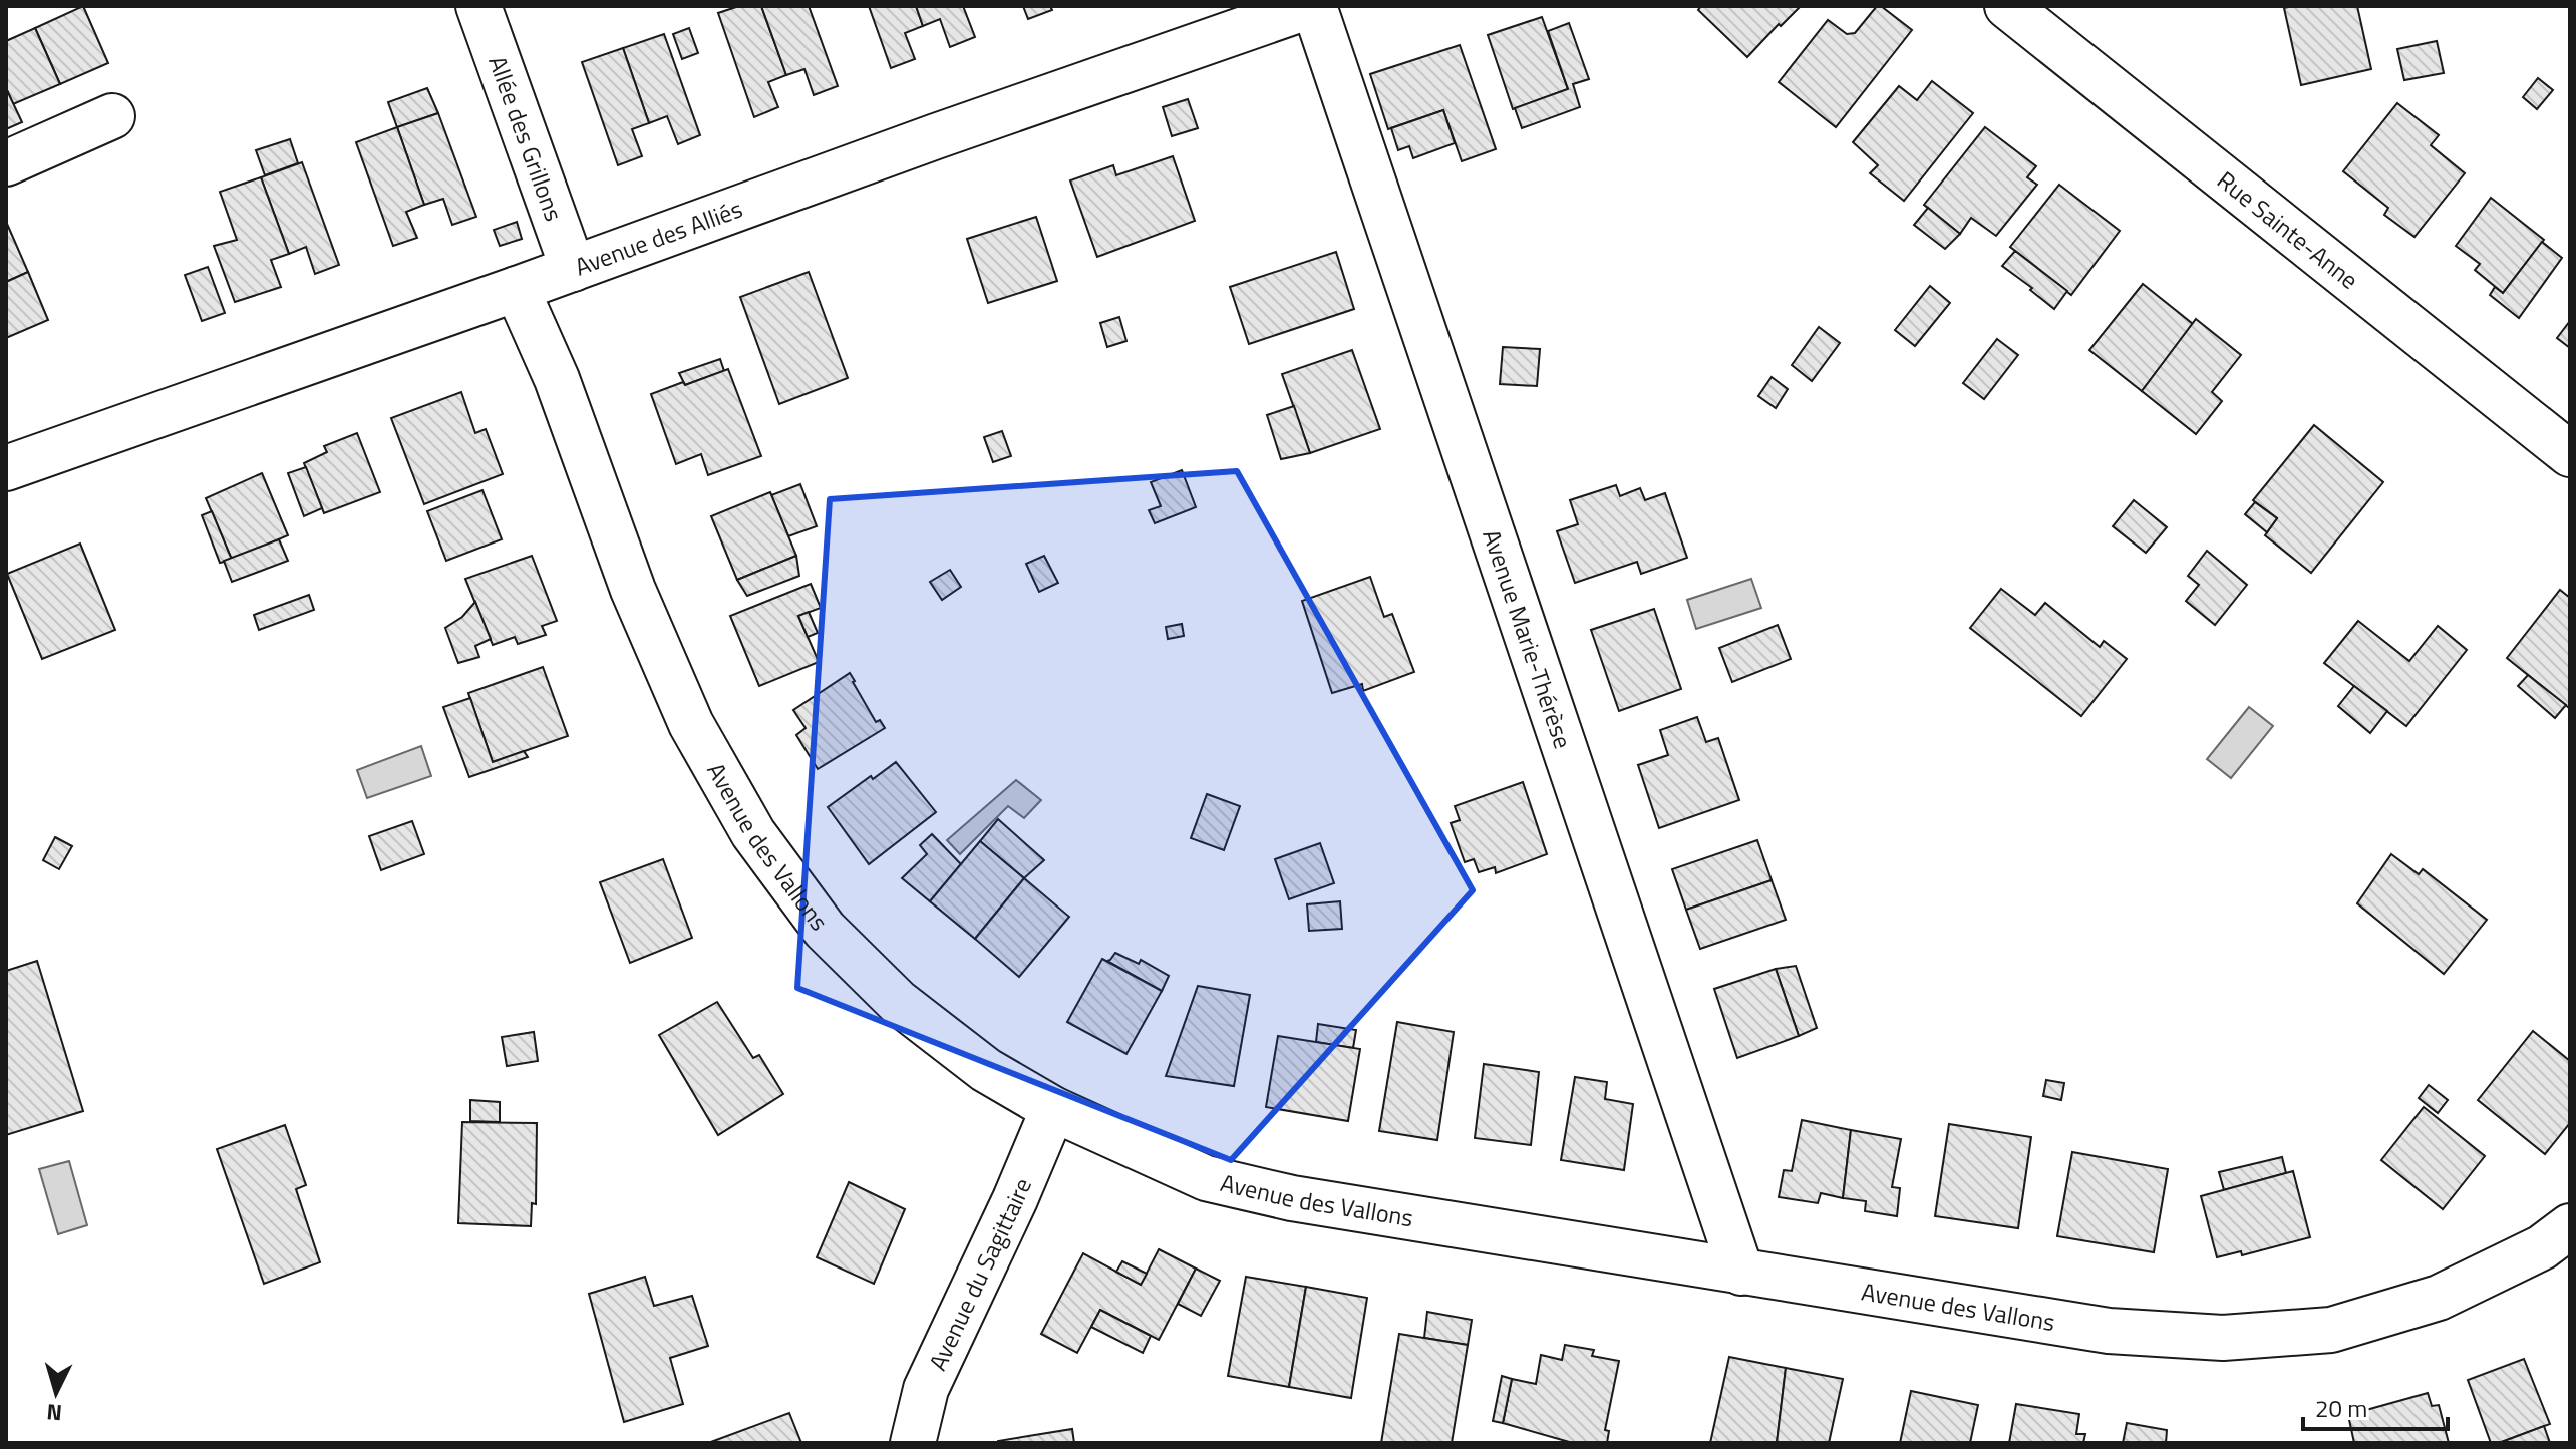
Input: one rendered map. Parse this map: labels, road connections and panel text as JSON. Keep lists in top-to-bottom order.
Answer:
{
  "streets": {
    "street": [
      "Allée des Grillons",
      "Rue Sainte-Anne",
      "Avenue des Alliés",
      "Avenue Marie-Thérèse",
      "Avenue des Vallons",
      "Avenue du Sagittaire"
    ]
  },
  "crossings": [
    ["Allée des Grillons", "Avenue des Alliés"],
    ["Avenue des Alliés", "Avenue Marie-Thérèse"],
    ["Avenue des Alliés", "Avenue des Vallons"],
    ["Avenue Marie-Thérèse", "Avenue des Vallons"],
    ["Avenue des Vallons", "Avenue du Sagittaire"]
  ],
  "scale_bar": "20 m",
  "north": "bottom"
}
